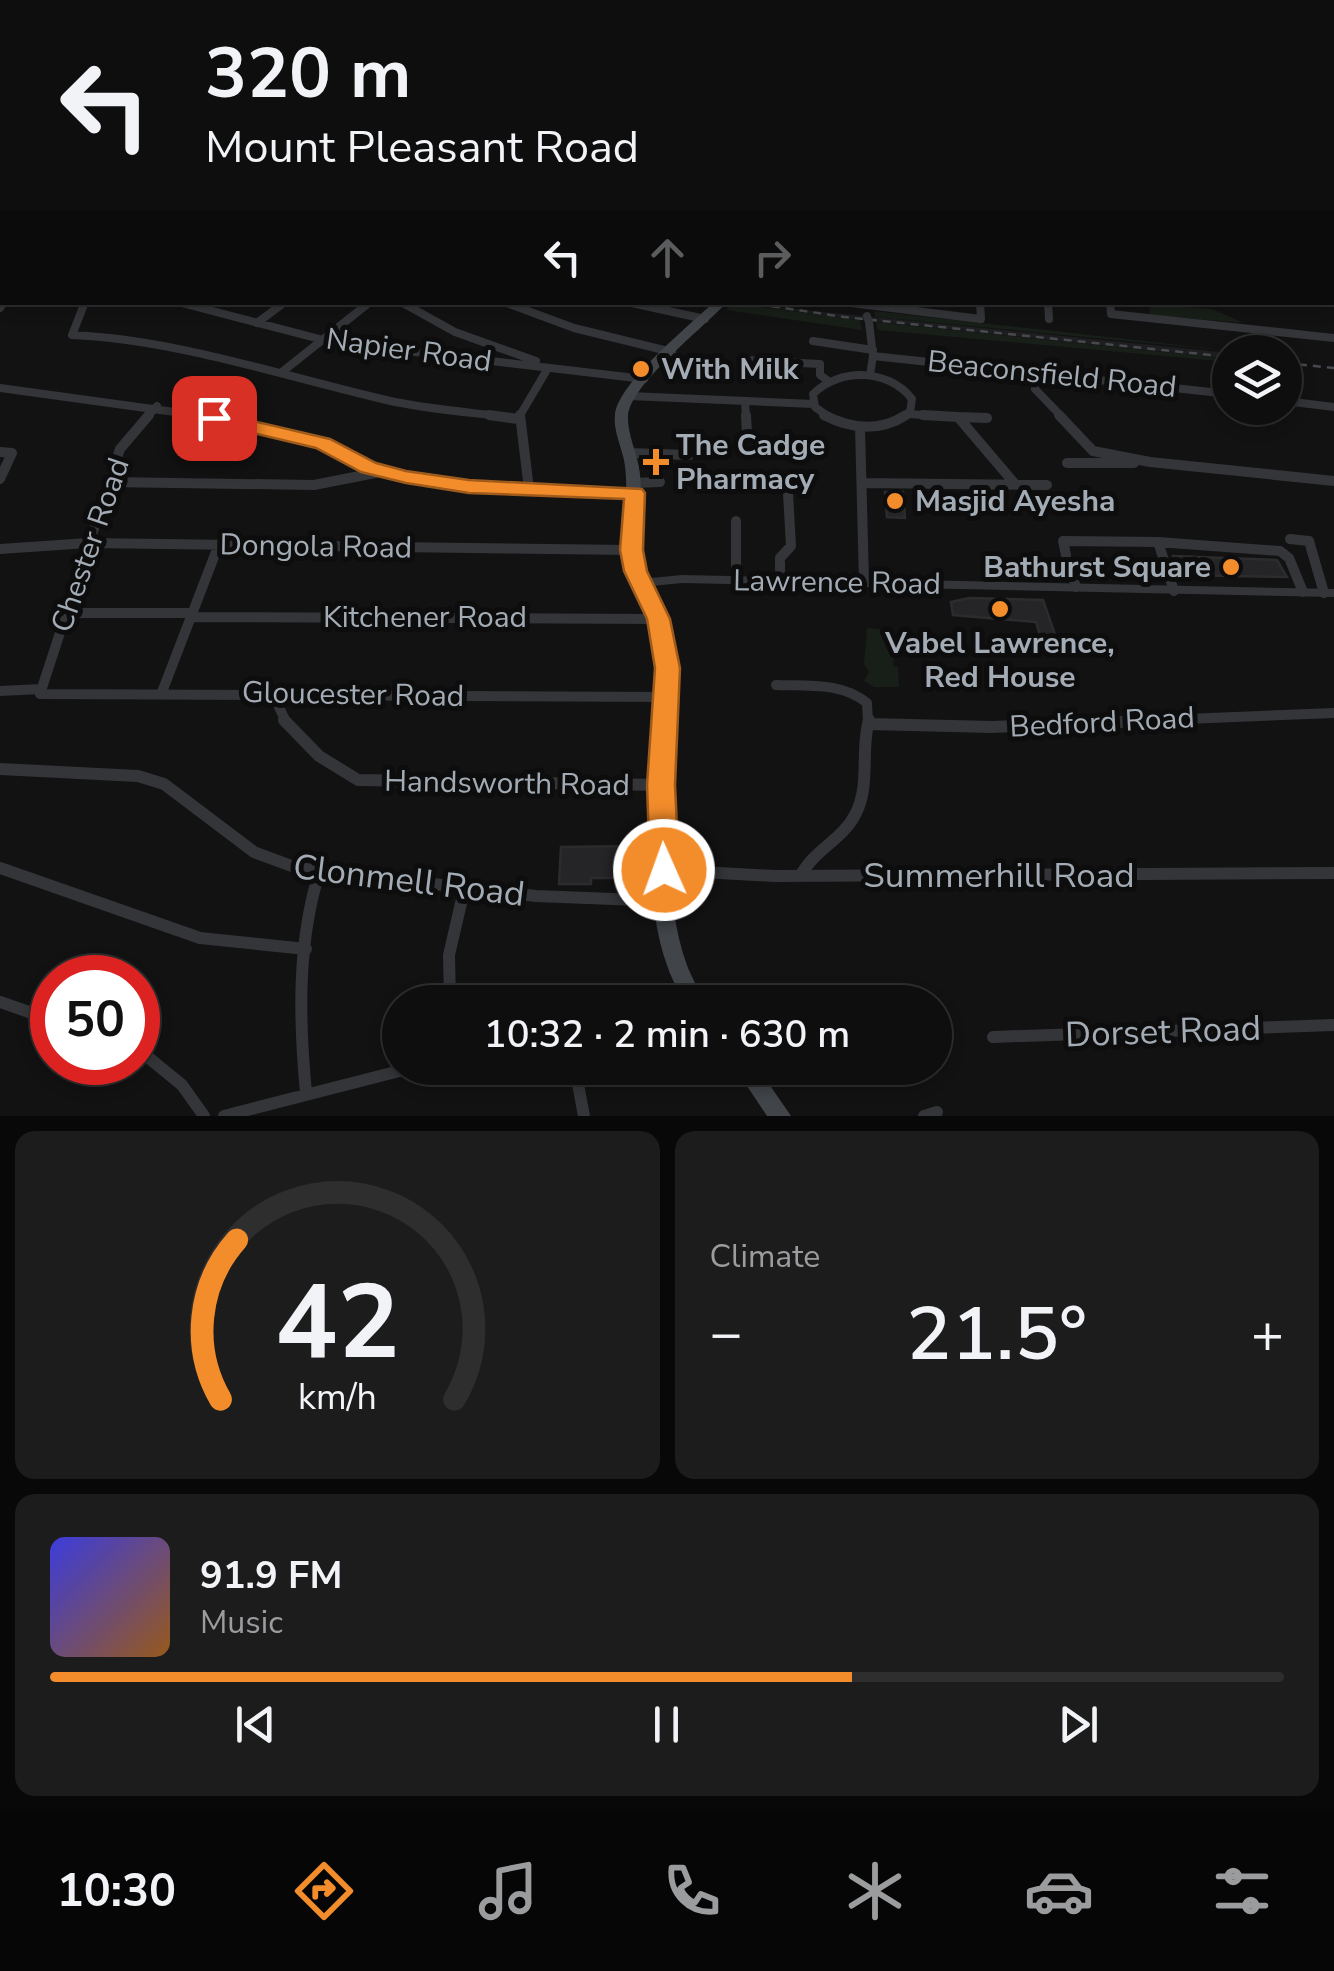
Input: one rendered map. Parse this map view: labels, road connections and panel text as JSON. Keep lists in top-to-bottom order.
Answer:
{
  "streets": {
    "street": [
      "Napier Road",
      "Beaconsfield Road",
      "Chester Road",
      "Dongola Road",
      "Lawrence Road",
      "Kitchener Road",
      "Gloucester Road",
      "Bedford Road",
      "Handsworth Road",
      "Summerhill Road",
      "Clonmell Road",
      "Dorset Road"
    ]
  },
  "crossings": [
    ["Chester Road", "Dongola Road"],
    ["Chester Road", "Kitchener Road"],
    ["Chester Road", "Gloucester Road"],
    ["Gloucester Road", "Handsworth Road"]
  ],
  "places": {
    "other": [
      "With Milk",
      "Masjid Ayesha",
      "Bathurst Square",
      "Vabel Lawrence, Red House"
    ],
    "health": ["The Cadge Pharmacy"]
  },
  "page": {
    "turn": ["320 m", "Mount Pleasant Road"],
    "limit": "50",
    "trip": "10:32 · 2 min · 630 m",
    "tile": "Climate",
    "heat": ["−", "21.5°", "+"],
    "song": ["91.9 FM", "Music"],
    "tabs": "10:30",
    "gauge": ["42", "km/h"]
  }
}
